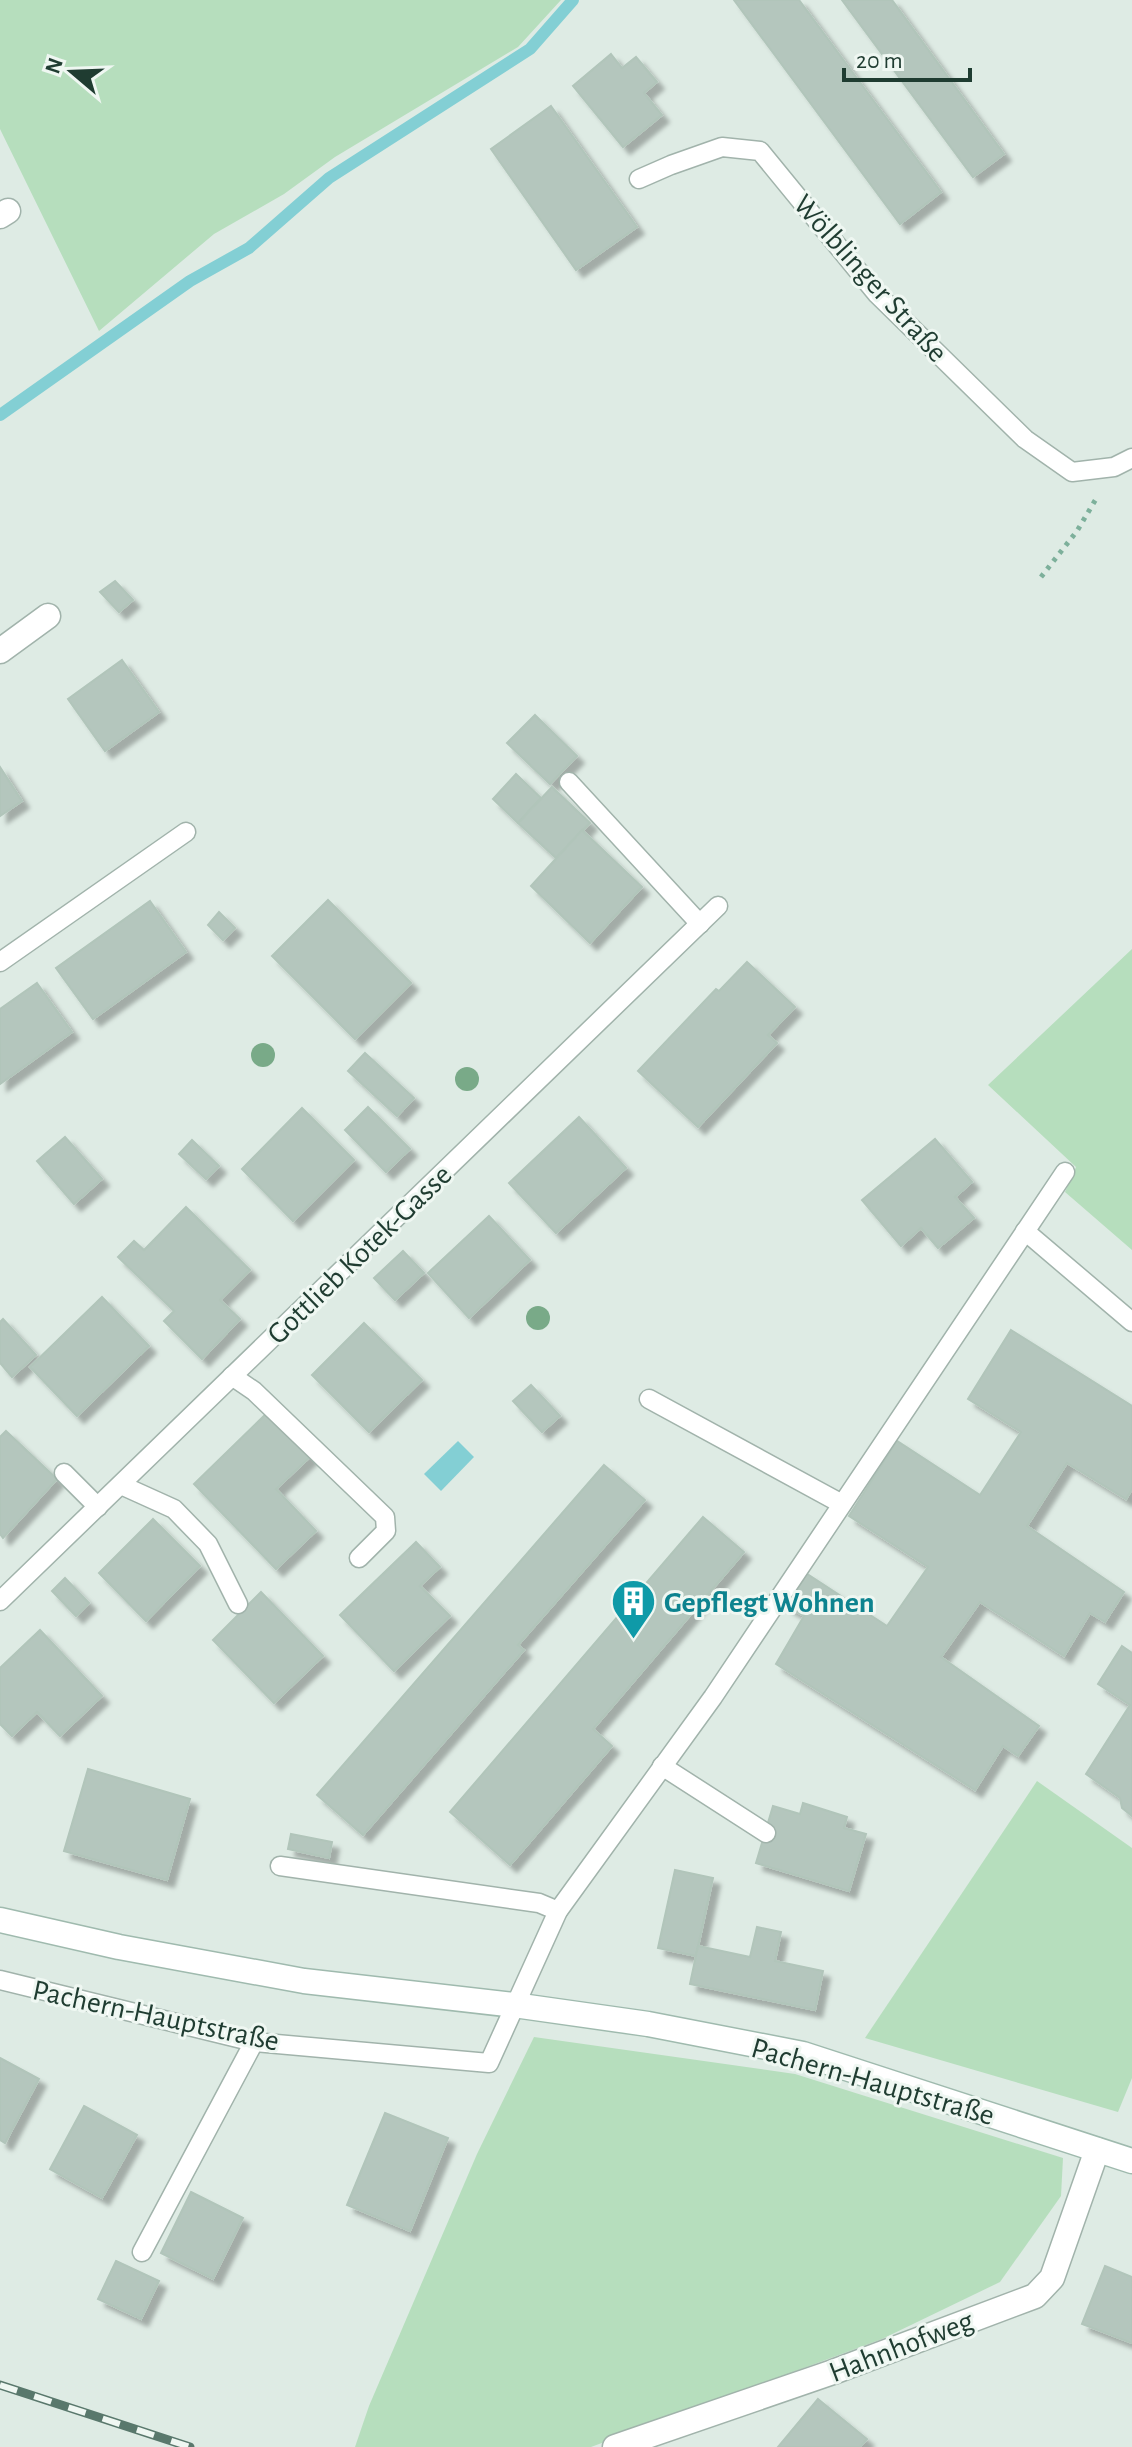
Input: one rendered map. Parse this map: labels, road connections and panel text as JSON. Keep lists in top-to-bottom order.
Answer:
{
  "streets": {
    "main road": ["Pachern-Hauptstraße", "Hahnhofweg"],
    "lane": ["Wölblinger Straße", "Gottlieb Kotek-Gasse"]
  },
  "crossings": [
    ["Pachern-Hauptstraße", "Hahnhofweg"]
  ],
  "places": {
    "building": ["Gepflegt Wohnen"]
  },
  "scale_bar": "20 m",
  "north": "left"
}
